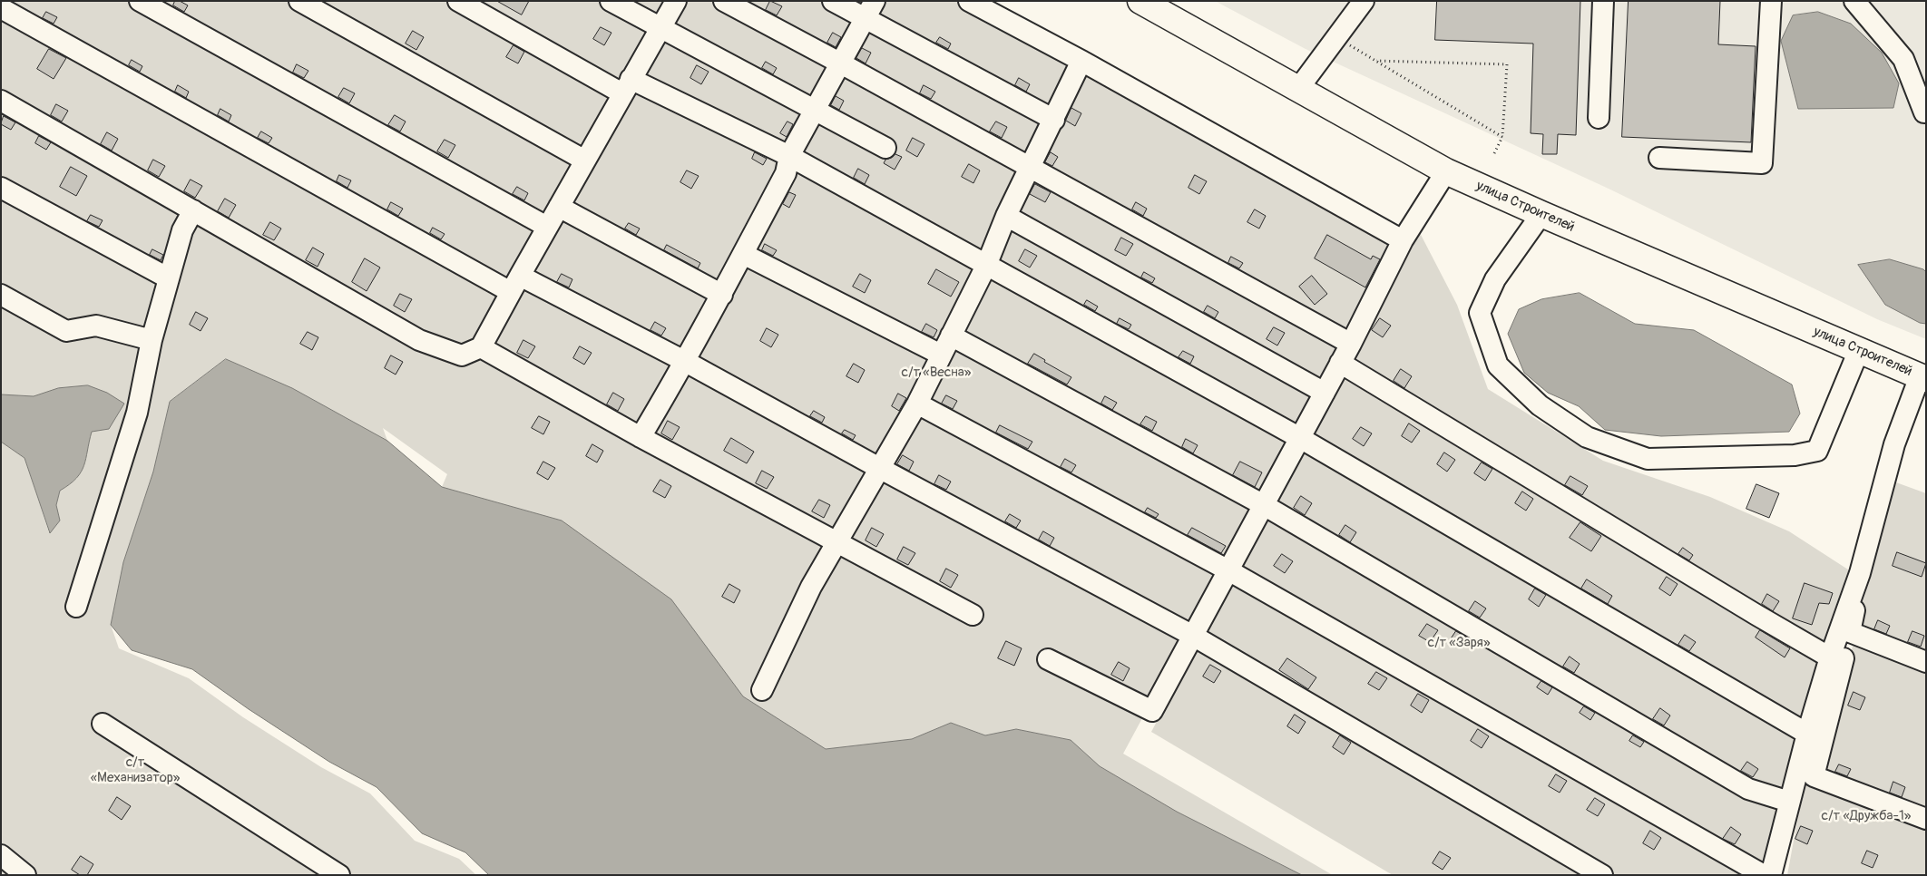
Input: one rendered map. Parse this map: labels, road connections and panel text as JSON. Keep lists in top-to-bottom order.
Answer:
{
  "streets": {
    "main road": ["улица Строителей"]
  },
  "parks": [
    "с/т «Весна»",
    "с/т «Заря»",
    "с/т «Механизатор»",
    "с/т «Дружба-1»"
  ]
}
